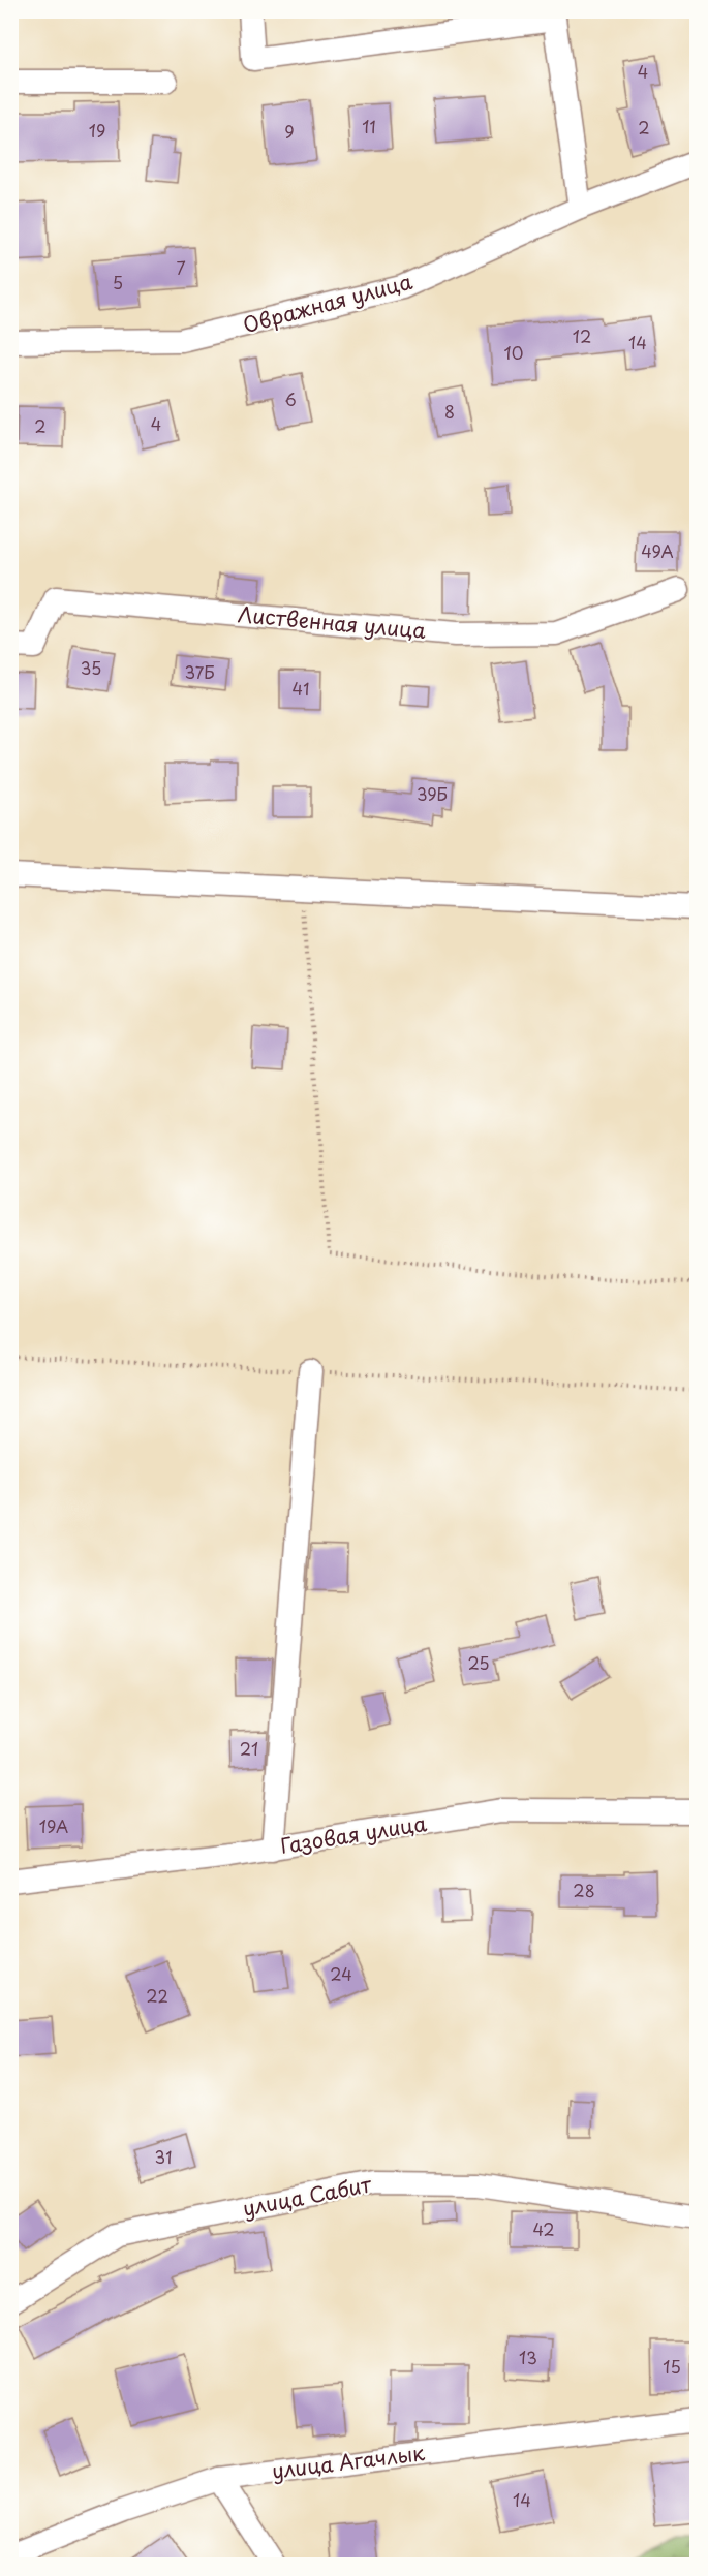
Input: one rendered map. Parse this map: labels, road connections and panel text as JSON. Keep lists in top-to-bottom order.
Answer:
{
  "streets": {
    "street": [
      "Овражная улица",
      "Лиственная улица",
      "Газовая улица",
      "улица Сабит",
      "улица Агачлык"
    ]
  },
  "house_numbers": [
    "4",
    "11",
    "2",
    "19",
    "9",
    "7",
    "5",
    "12",
    "14",
    "10",
    "6",
    "8",
    "4",
    "2",
    "49А",
    "35",
    "37Б",
    "41",
    "39Б",
    "25",
    "21",
    "19А",
    "28",
    "24",
    "22",
    "31",
    "42",
    "13",
    "15",
    "14"
  ]
}
